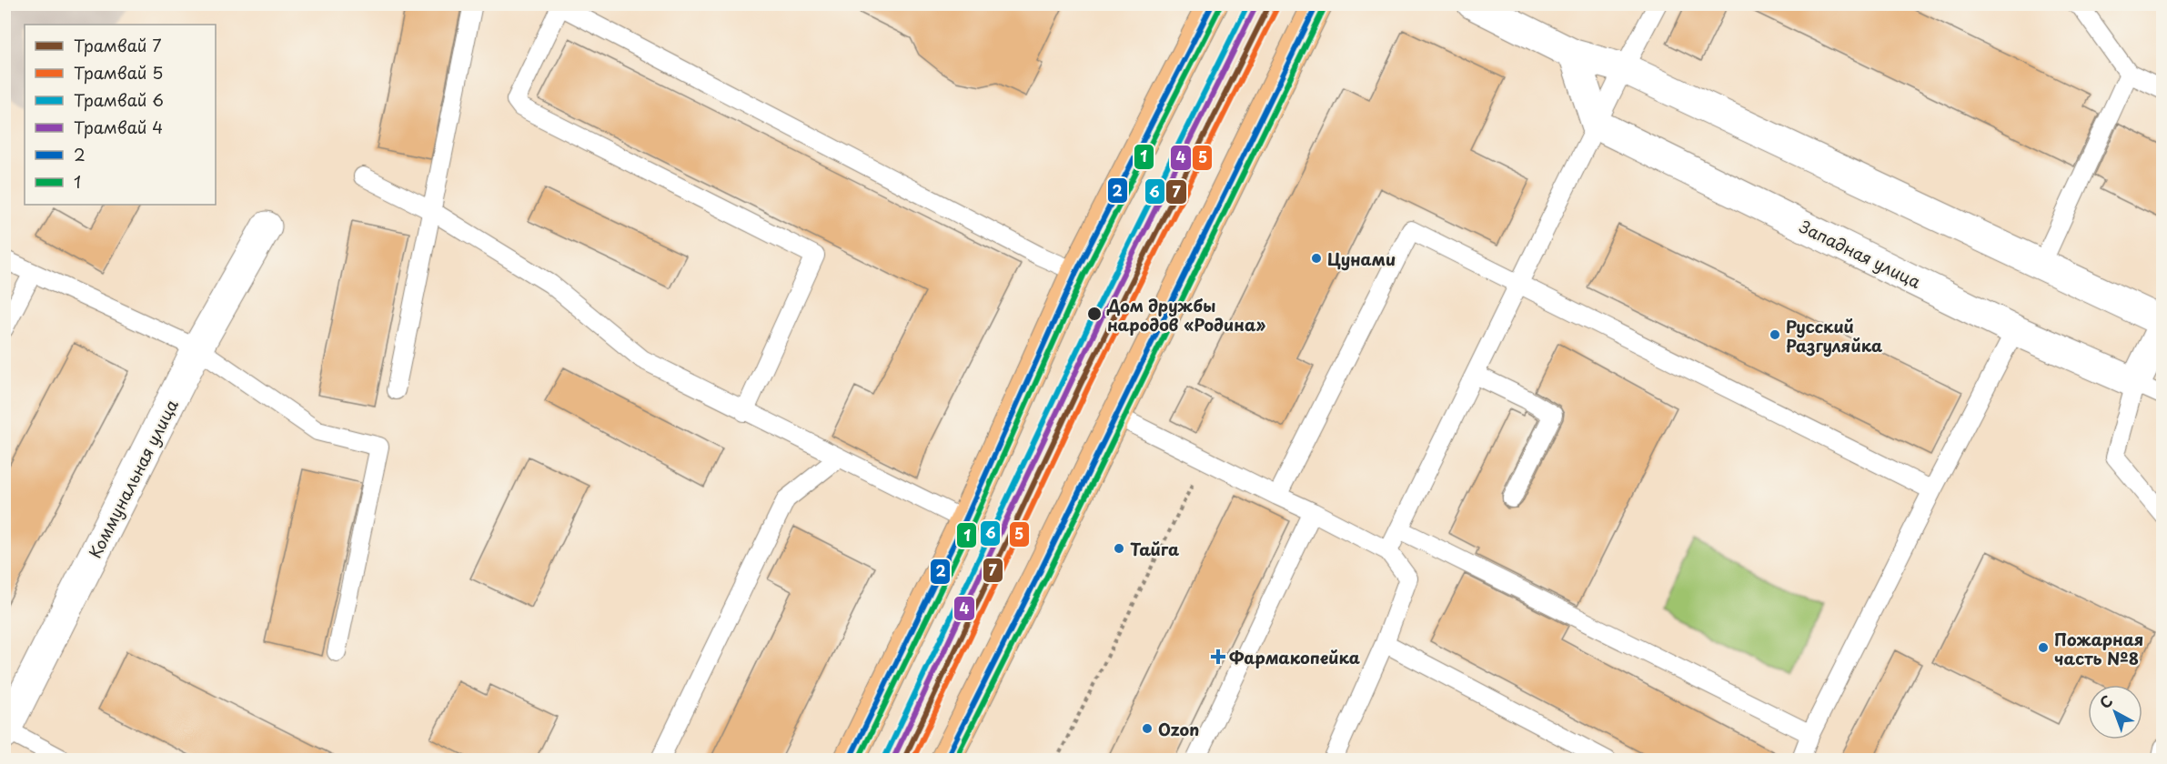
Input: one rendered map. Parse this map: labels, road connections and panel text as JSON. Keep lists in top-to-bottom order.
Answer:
{
  "streets": {
    "street": ["Западная улица", "Коммунальная улица"]
  },
  "places": {
    "other": [
      "Цунами",
      "Дом дружбы народов «Родина»",
      "Русский Разгуляйка",
      "Тайга",
      "Пожарная часть №8",
      "Ozon"
    ],
    "health": ["Фармакопейка"]
  },
  "lines": [
    "tram line 7",
    "tram line 6",
    "transit line 2",
    "tram line 5",
    "tram line 4",
    "transit line 1"
  ],
  "legend": [
    "Трамвай 7",
    "Трамвай 5",
    "Трамвай 6",
    "Трамвай 4",
    "2",
    "1"
  ],
  "north": "top left"
}
